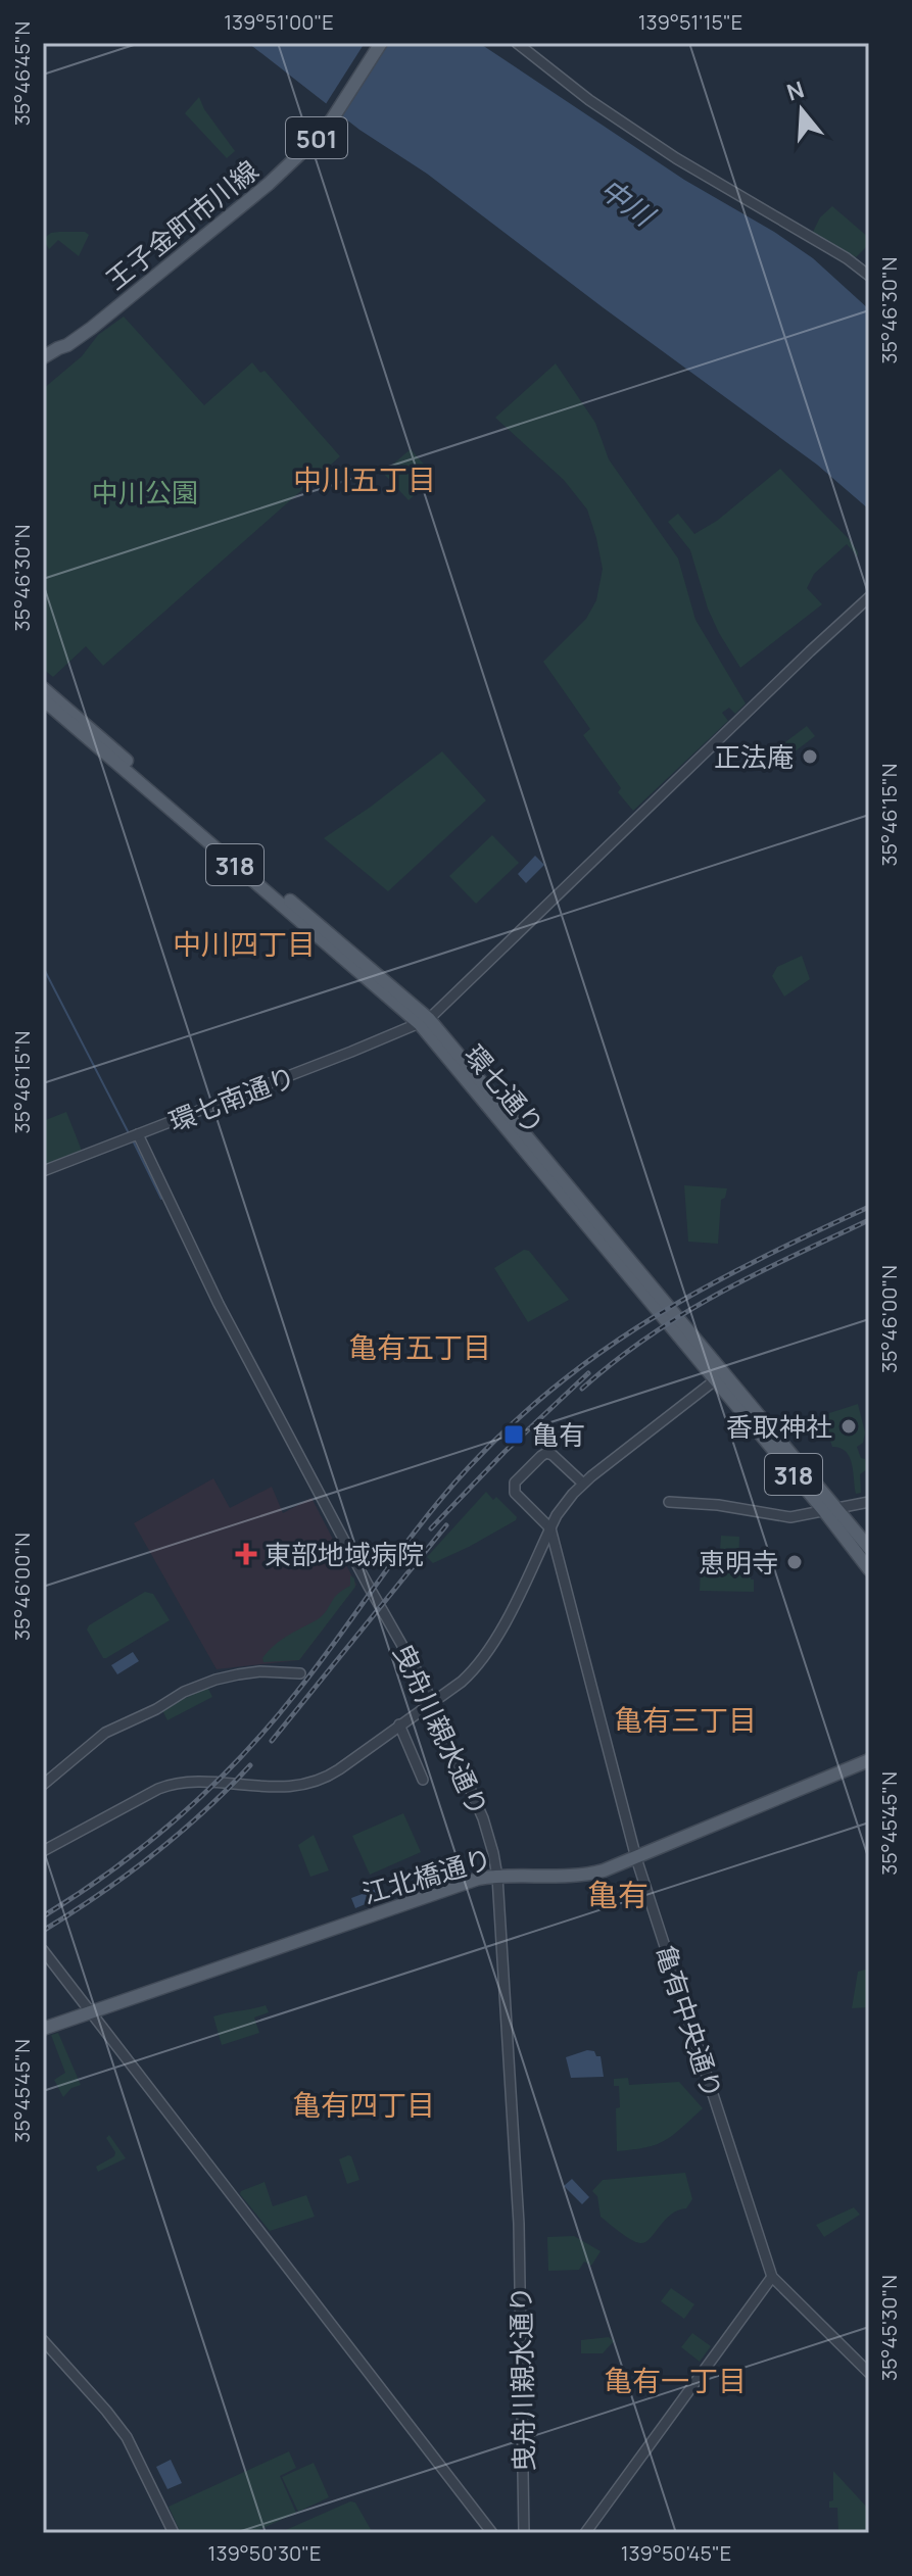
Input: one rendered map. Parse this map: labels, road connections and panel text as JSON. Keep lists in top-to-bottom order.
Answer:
{
  "streets": {
    "main road": [
      "501",
      "王子金町市川線",
      "318",
      "環七通り",
      "江北橋通り"
    ],
    "street": ["環七南通り", "曳舟川親水通り", "亀有中央通り"]
  },
  "crossings": [
    ["318", "環七通り"],
    ["環七通り", "環七南通り"],
    ["環七南通り", "曳舟川親水通り"],
    ["曳舟川親水通り", "江北橋通り"],
    ["江北橋通り", "亀有中央通り"]
  ],
  "districts": [
    "中川五丁目",
    "中川四丁目",
    "亀有五丁目",
    "亀有三丁目",
    "亀有",
    "亀有四丁目",
    "亀有一丁目"
  ],
  "water": ["中川"],
  "parks": ["中川公園"],
  "places": {
    "other": ["正法庵", "香取神社", "恵明寺"],
    "transit": ["亀有"],
    "health": ["東部地域病院"]
  },
  "north": "top",
  "coordinates": [
    "139°51'00\"E",
    "139°51'15\"E",
    "35°46'45\"N",
    "35°46'30\"N",
    "35°46'15\"N",
    "35°46'00\"N",
    "35°45'45\"N",
    "35°45'30\"N",
    "139°50'30\"E",
    "139°50'45\"E"
  ]
}
